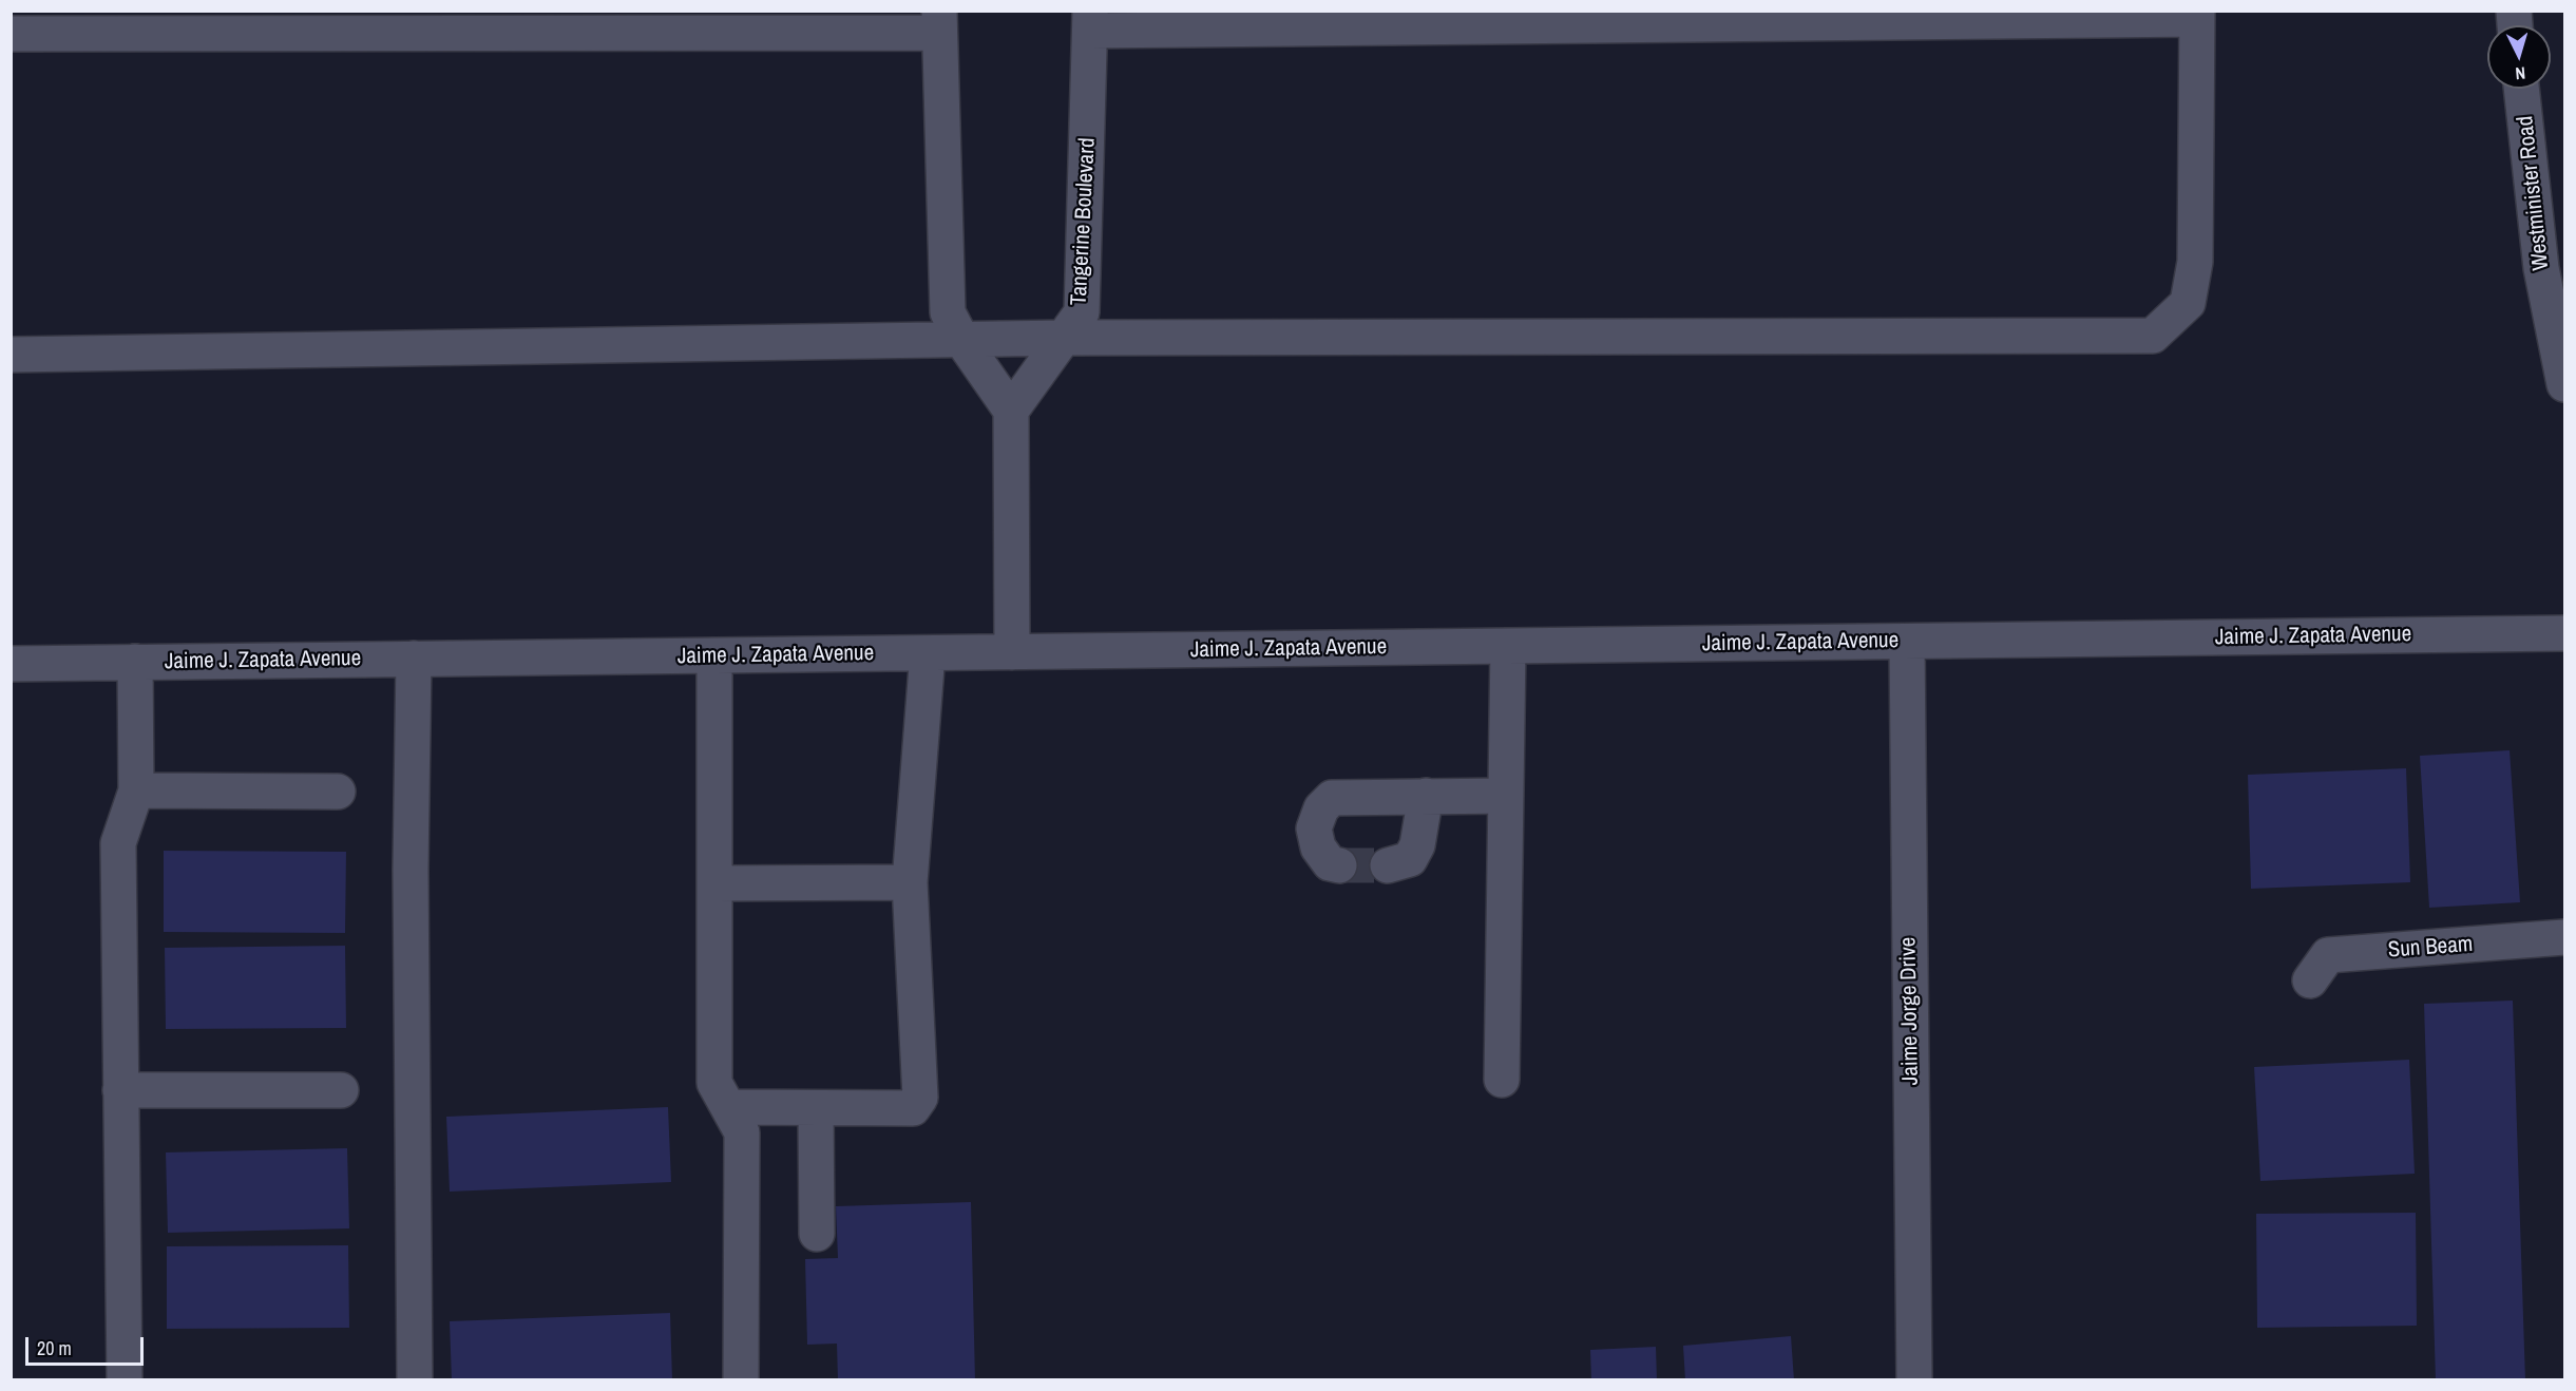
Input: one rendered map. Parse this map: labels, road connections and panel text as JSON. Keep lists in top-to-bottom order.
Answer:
{
  "streets": {
    "street": [
      "Westminister Road",
      "Tangerine Boulevard",
      "Jaime J. Zapata Avenue",
      "Sun Beam",
      "Jaime Jorge Drive"
    ]
  },
  "crossings": [
    ["Jaime J. Zapata Avenue", "Jaime Jorge Drive"]
  ],
  "scale_bar": "20 m",
  "north": "bottom"
}
